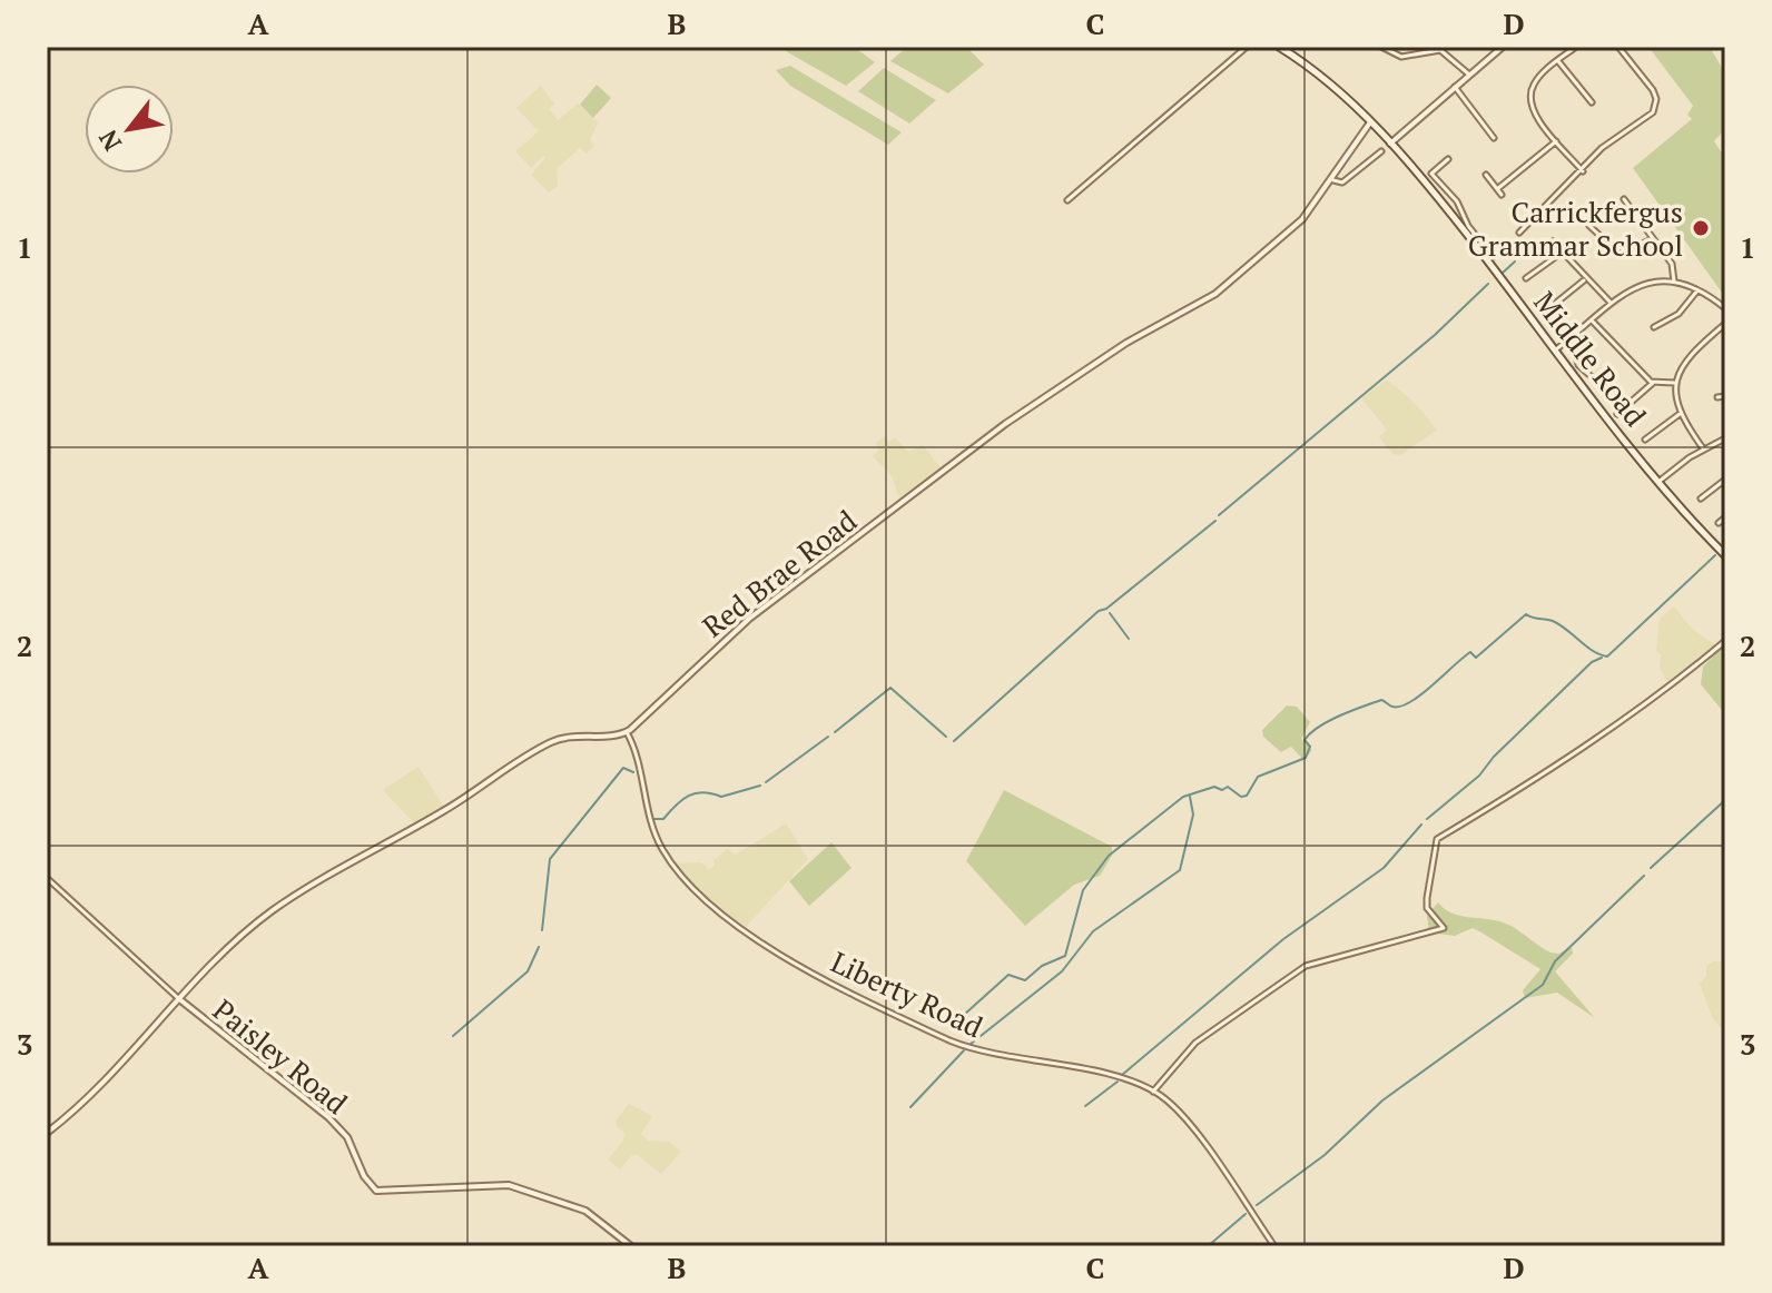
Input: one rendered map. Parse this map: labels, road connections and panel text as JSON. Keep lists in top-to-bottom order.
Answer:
{
  "streets": {
    "main road": ["Middle Road"],
    "street": ["Red Brae Road", "Liberty Road", "Paisley Road"]
  },
  "crossings": [
    ["Middle Road", "Red Brae Road"],
    ["Red Brae Road", "Liberty Road"]
  ],
  "places": ["Carrickfergus Grammar School"],
  "north": "bottom left",
  "grid": {
    "columns": [
      "A",
      "B",
      "C",
      "D"
    ],
    "rows": ["1", "2", "3"]
  }
}
